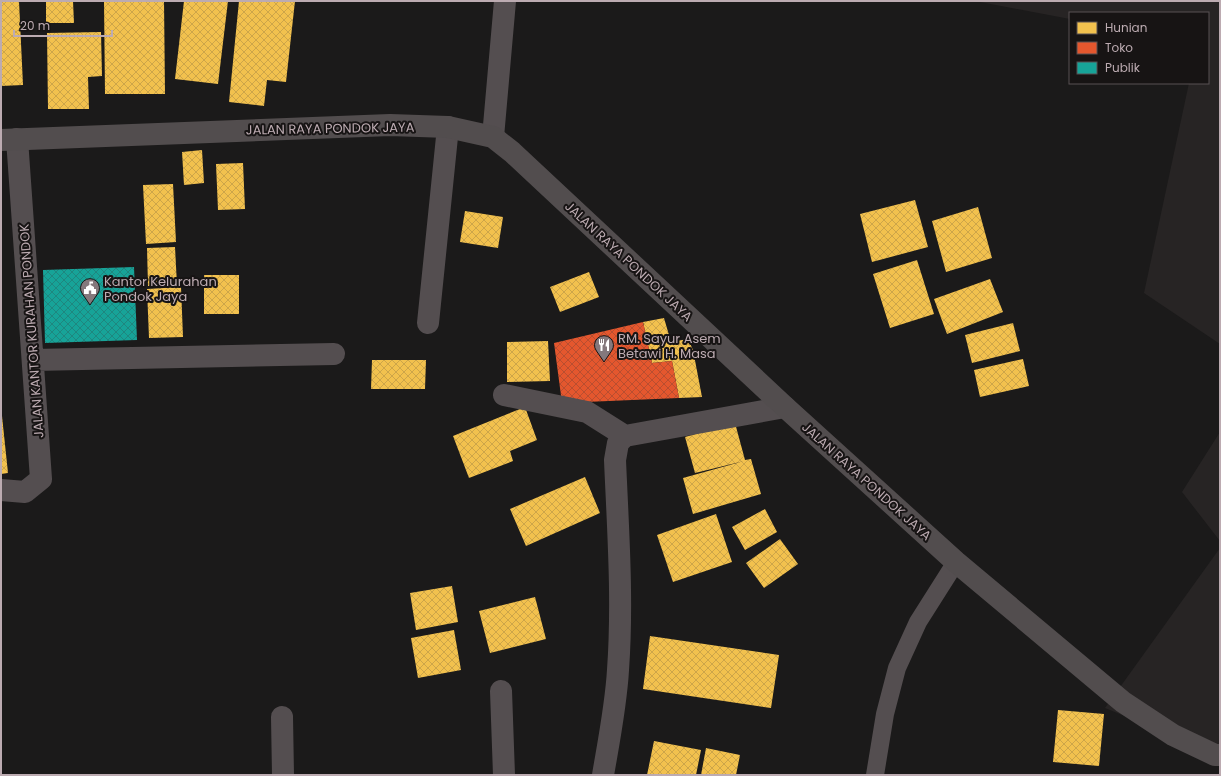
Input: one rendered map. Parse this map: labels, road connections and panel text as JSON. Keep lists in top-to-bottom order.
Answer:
{
  "streets": {
    "main road": ["JALAN RAYA PONDOK JAYA"],
    "street": ["JALAN KANTOR KURAHAN PONDOK"]
  },
  "crossings": [
    ["JALAN RAYA PONDOK JAYA", "JALAN KANTOR KURAHAN PONDOK"]
  ],
  "places": {
    "public building": ["Kantor Kelurahan Pondok Jaya"],
    "restaurant": ["RM. Sayur Asem Betawi H. Masa"]
  },
  "legend": ["Hunian", "Toko", "Publik"],
  "scale_bar": "20 m"
}
